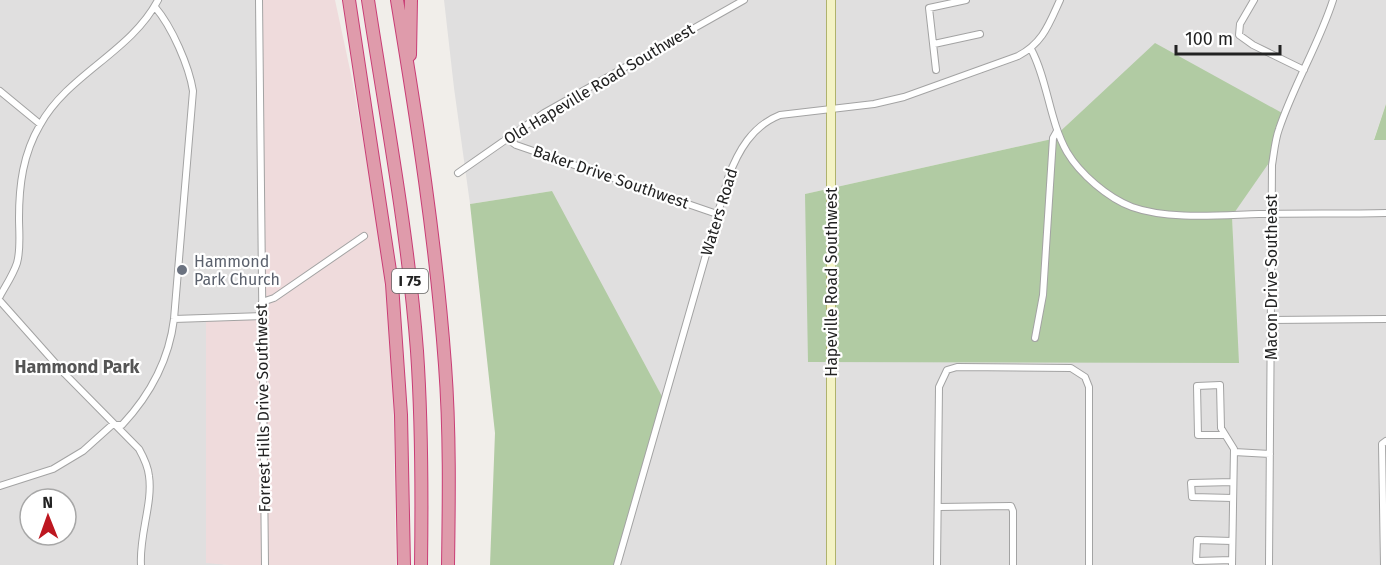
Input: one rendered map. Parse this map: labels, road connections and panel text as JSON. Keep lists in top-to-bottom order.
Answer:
{
  "streets": {
    "highway": ["I 75"],
    "street": [
      "Old Hapeville Road Southwest",
      "Baker Drive Southwest",
      "Waters Road",
      "Macon Drive Southeast",
      "Hapeville Road Southwest",
      "Forrest Hills Drive Southwest"
    ]
  },
  "crossings": [
    ["Old Hapeville Road Southwest", "Baker Drive Southwest"],
    ["Baker Drive Southwest", "Waters Road"],
    ["Waters Road", "Hapeville Road Southwest"]
  ],
  "districts": ["Hammond Park"],
  "places": ["Hammond Park Church"],
  "scale_bar": "100 m",
  "north": "top"
}
